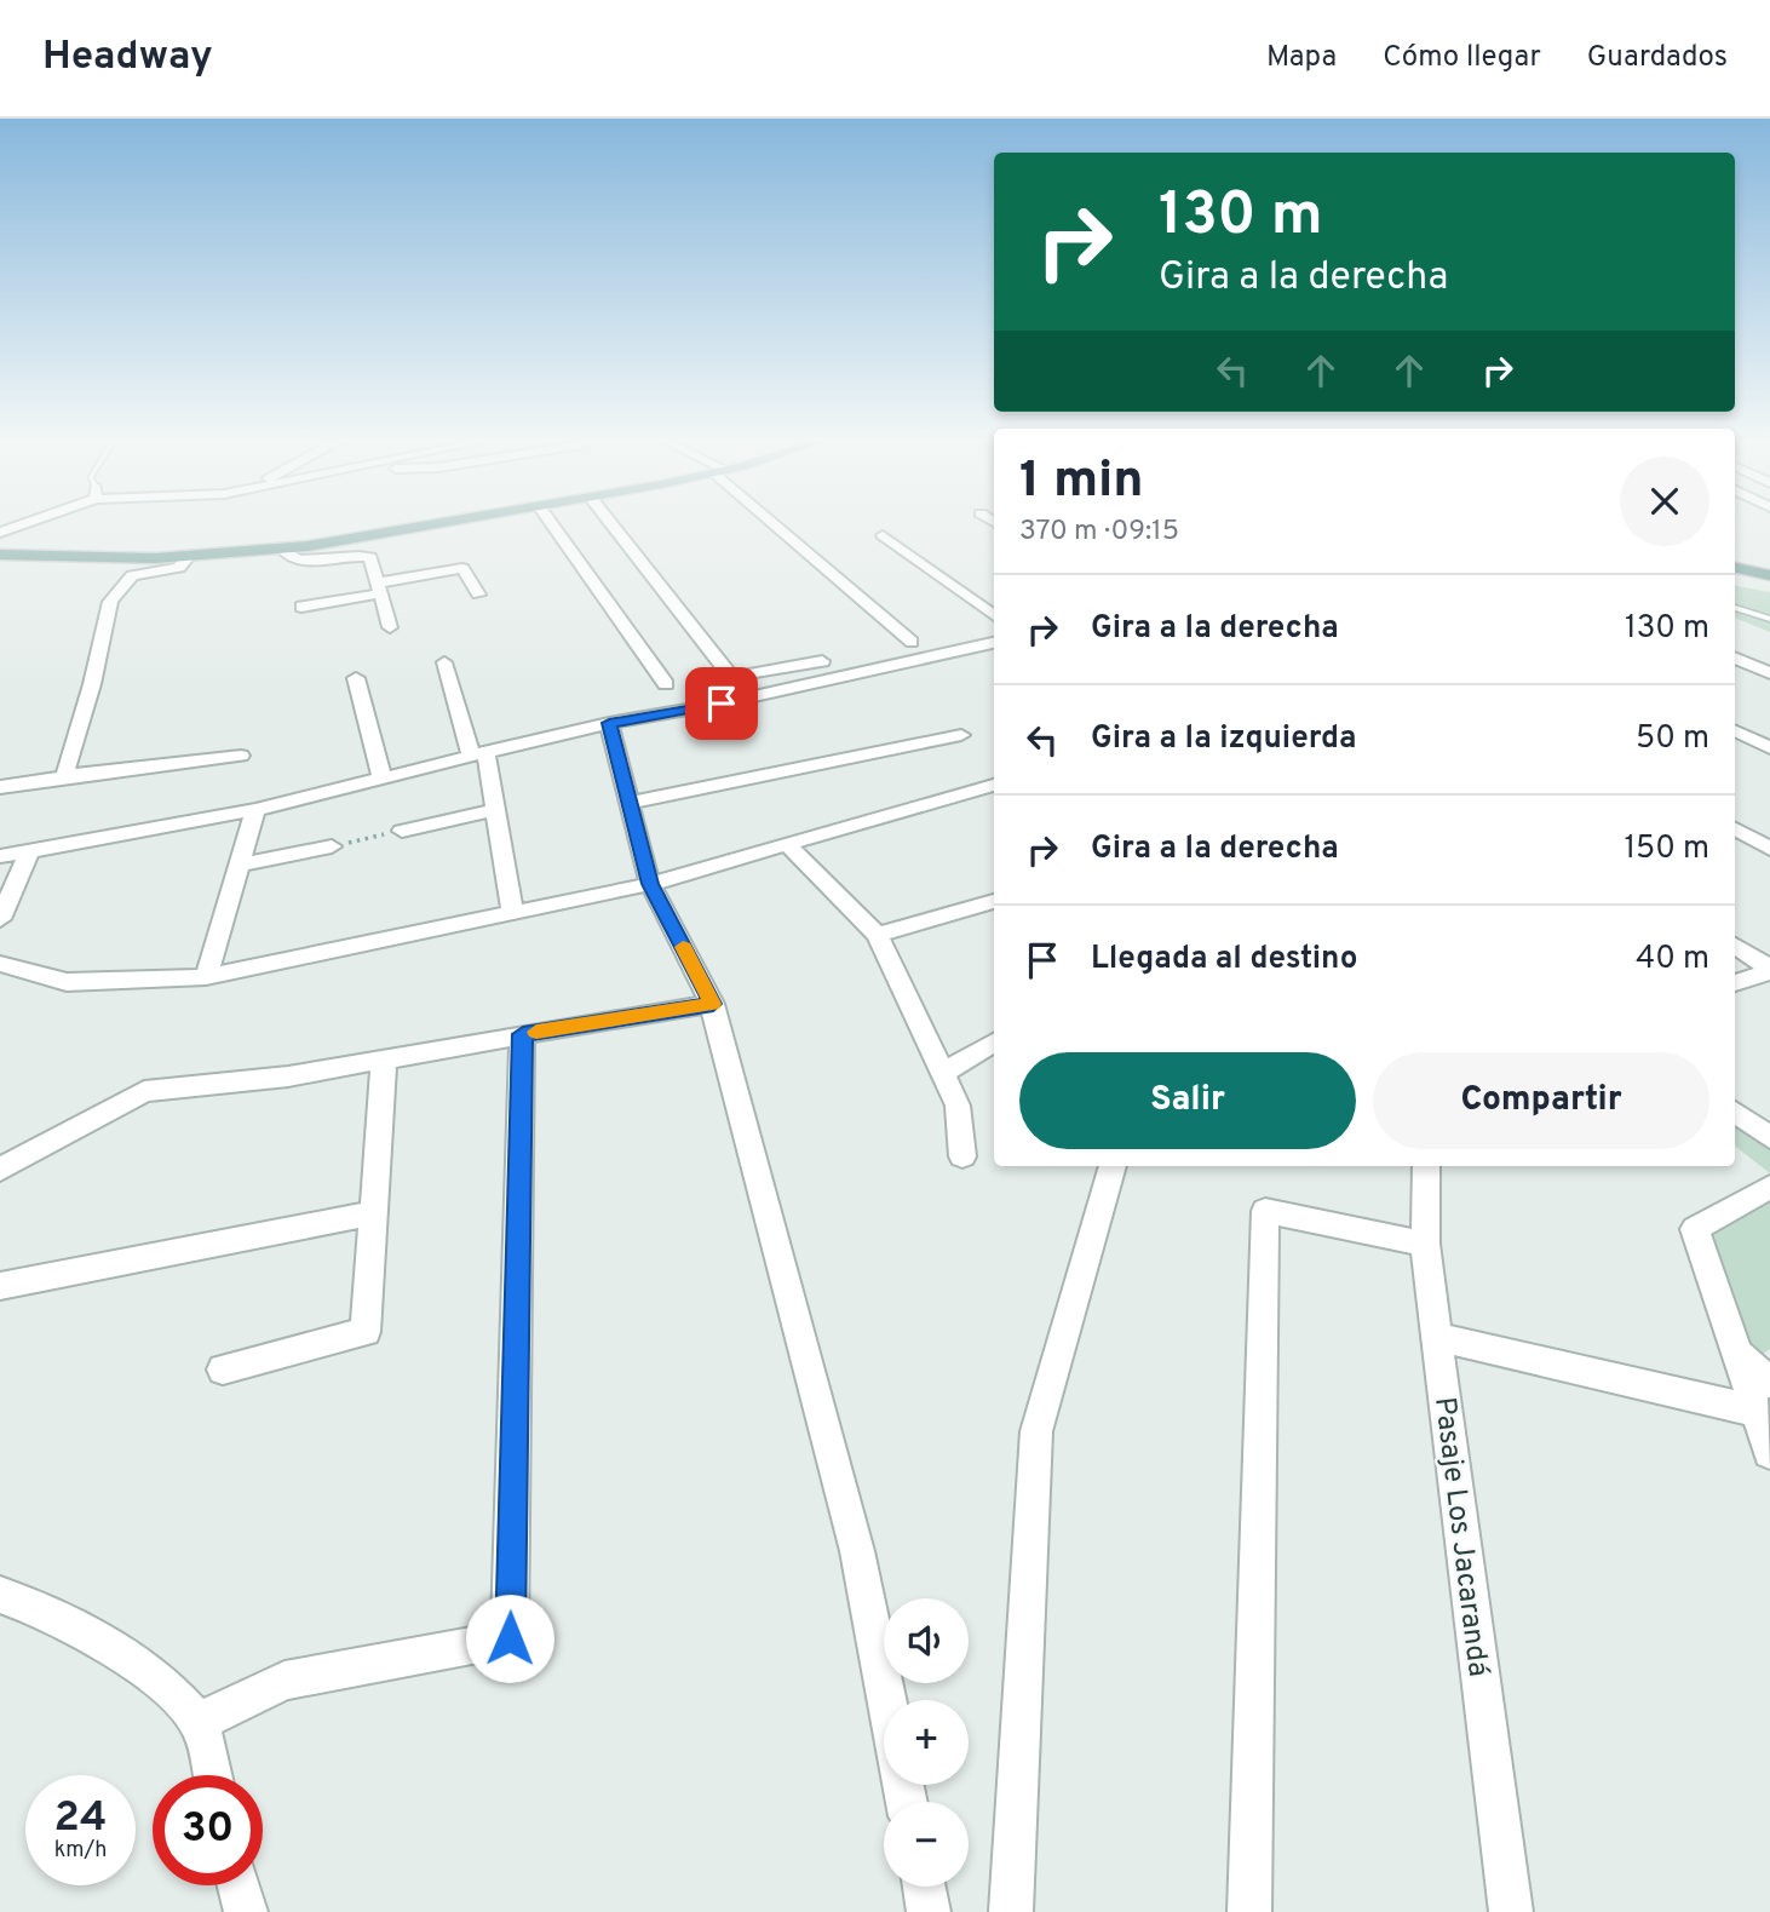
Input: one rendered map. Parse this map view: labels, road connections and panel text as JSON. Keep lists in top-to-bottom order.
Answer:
{
  "streets": {
    "street": ["Pasaje Los Jacarandá"]
  },
  "page": {
    "header": "Headway",
    "nav": ["Mapa", "Cómo llegar", "Guardados"],
    "turn": ["130 m", "Gira a la derecha"],
    "heading": ["1 min", "370 m · 09:15"],
    "list": [
      {
        "name": "Gira a la derecha",
        "value": "130 m"
      },
      {
        "name": "Gira a la izquierda",
        "value": "50 m"
      },
      {
        "name": "Gira a la derecha",
        "value": "150 m"
      },
      {
        "name": "Llegada al destino",
        "value": "40 m"
      }
    ],
    "buttons": ["Salir", "Compartir"],
    "map_buttons": ["+", "−"],
    "speed": "24 km/h",
    "limit": "30"
  }
}
